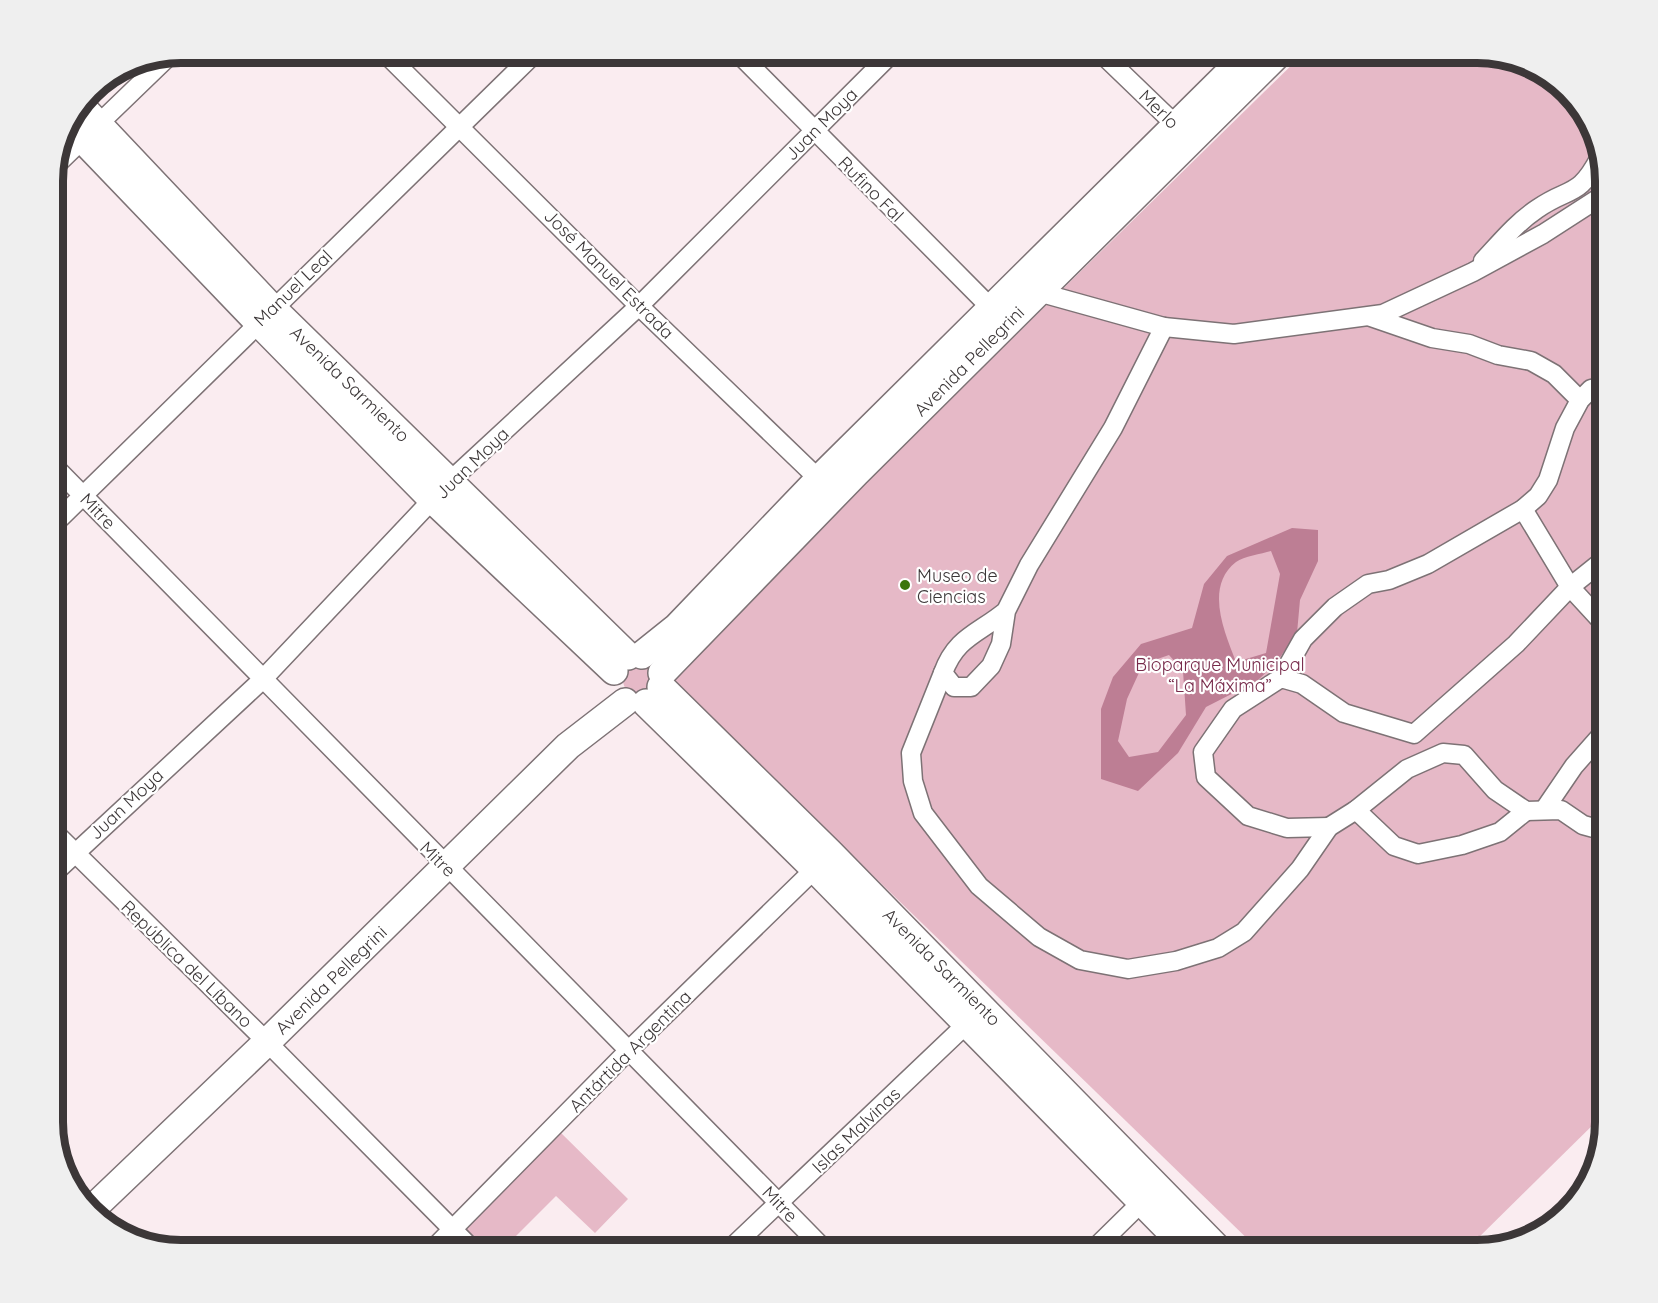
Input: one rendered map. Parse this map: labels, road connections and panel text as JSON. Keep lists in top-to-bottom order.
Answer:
{
  "streets": {
    "main road": ["Avenida Pellegrini", "Avenida Sarmiento"],
    "street": [
      "Merlo",
      "Juan Moya",
      "Rufino Fal",
      "José Manuel Estrada",
      "Manuel Leal",
      "Mitre",
      "República del Líbano",
      "Antártida Argentina",
      "Islas Malvinas"
    ]
  },
  "crossings": [
    ["Merlo", "Avenida Pellegrini"],
    ["Juan Moya", "Rufino Fal"],
    ["Juan Moya", "José Manuel Estrada"],
    ["Juan Moya", "Avenida Sarmiento"],
    ["Juan Moya", "Mitre"],
    ["Juan Moya", "República del Líbano"],
    ["Rufino Fal", "Avenida Pellegrini"],
    ["José Manuel Estrada", "Manuel Leal"],
    ["José Manuel Estrada", "Avenida Pellegrini"],
    ["Manuel Leal", "Avenida Sarmiento"],
    ["Manuel Leal", "Mitre"],
    ["Avenida Pellegrini", "Avenida Sarmiento"],
    ["Avenida Pellegrini", "Mitre"],
    ["Avenida Pellegrini", "República del Líbano"],
    ["Avenida Sarmiento", "Antártida Argentina"],
    ["Avenida Sarmiento", "Islas Malvinas"],
    ["Mitre", "Antártida Argentina"],
    ["Mitre", "Islas Malvinas"],
    ["República del Líbano", "Antártida Argentina"]
  ],
  "parks": ["Bioparque Municipal “La Máxima”"],
  "places": ["Museo de Ciencias"]
}
